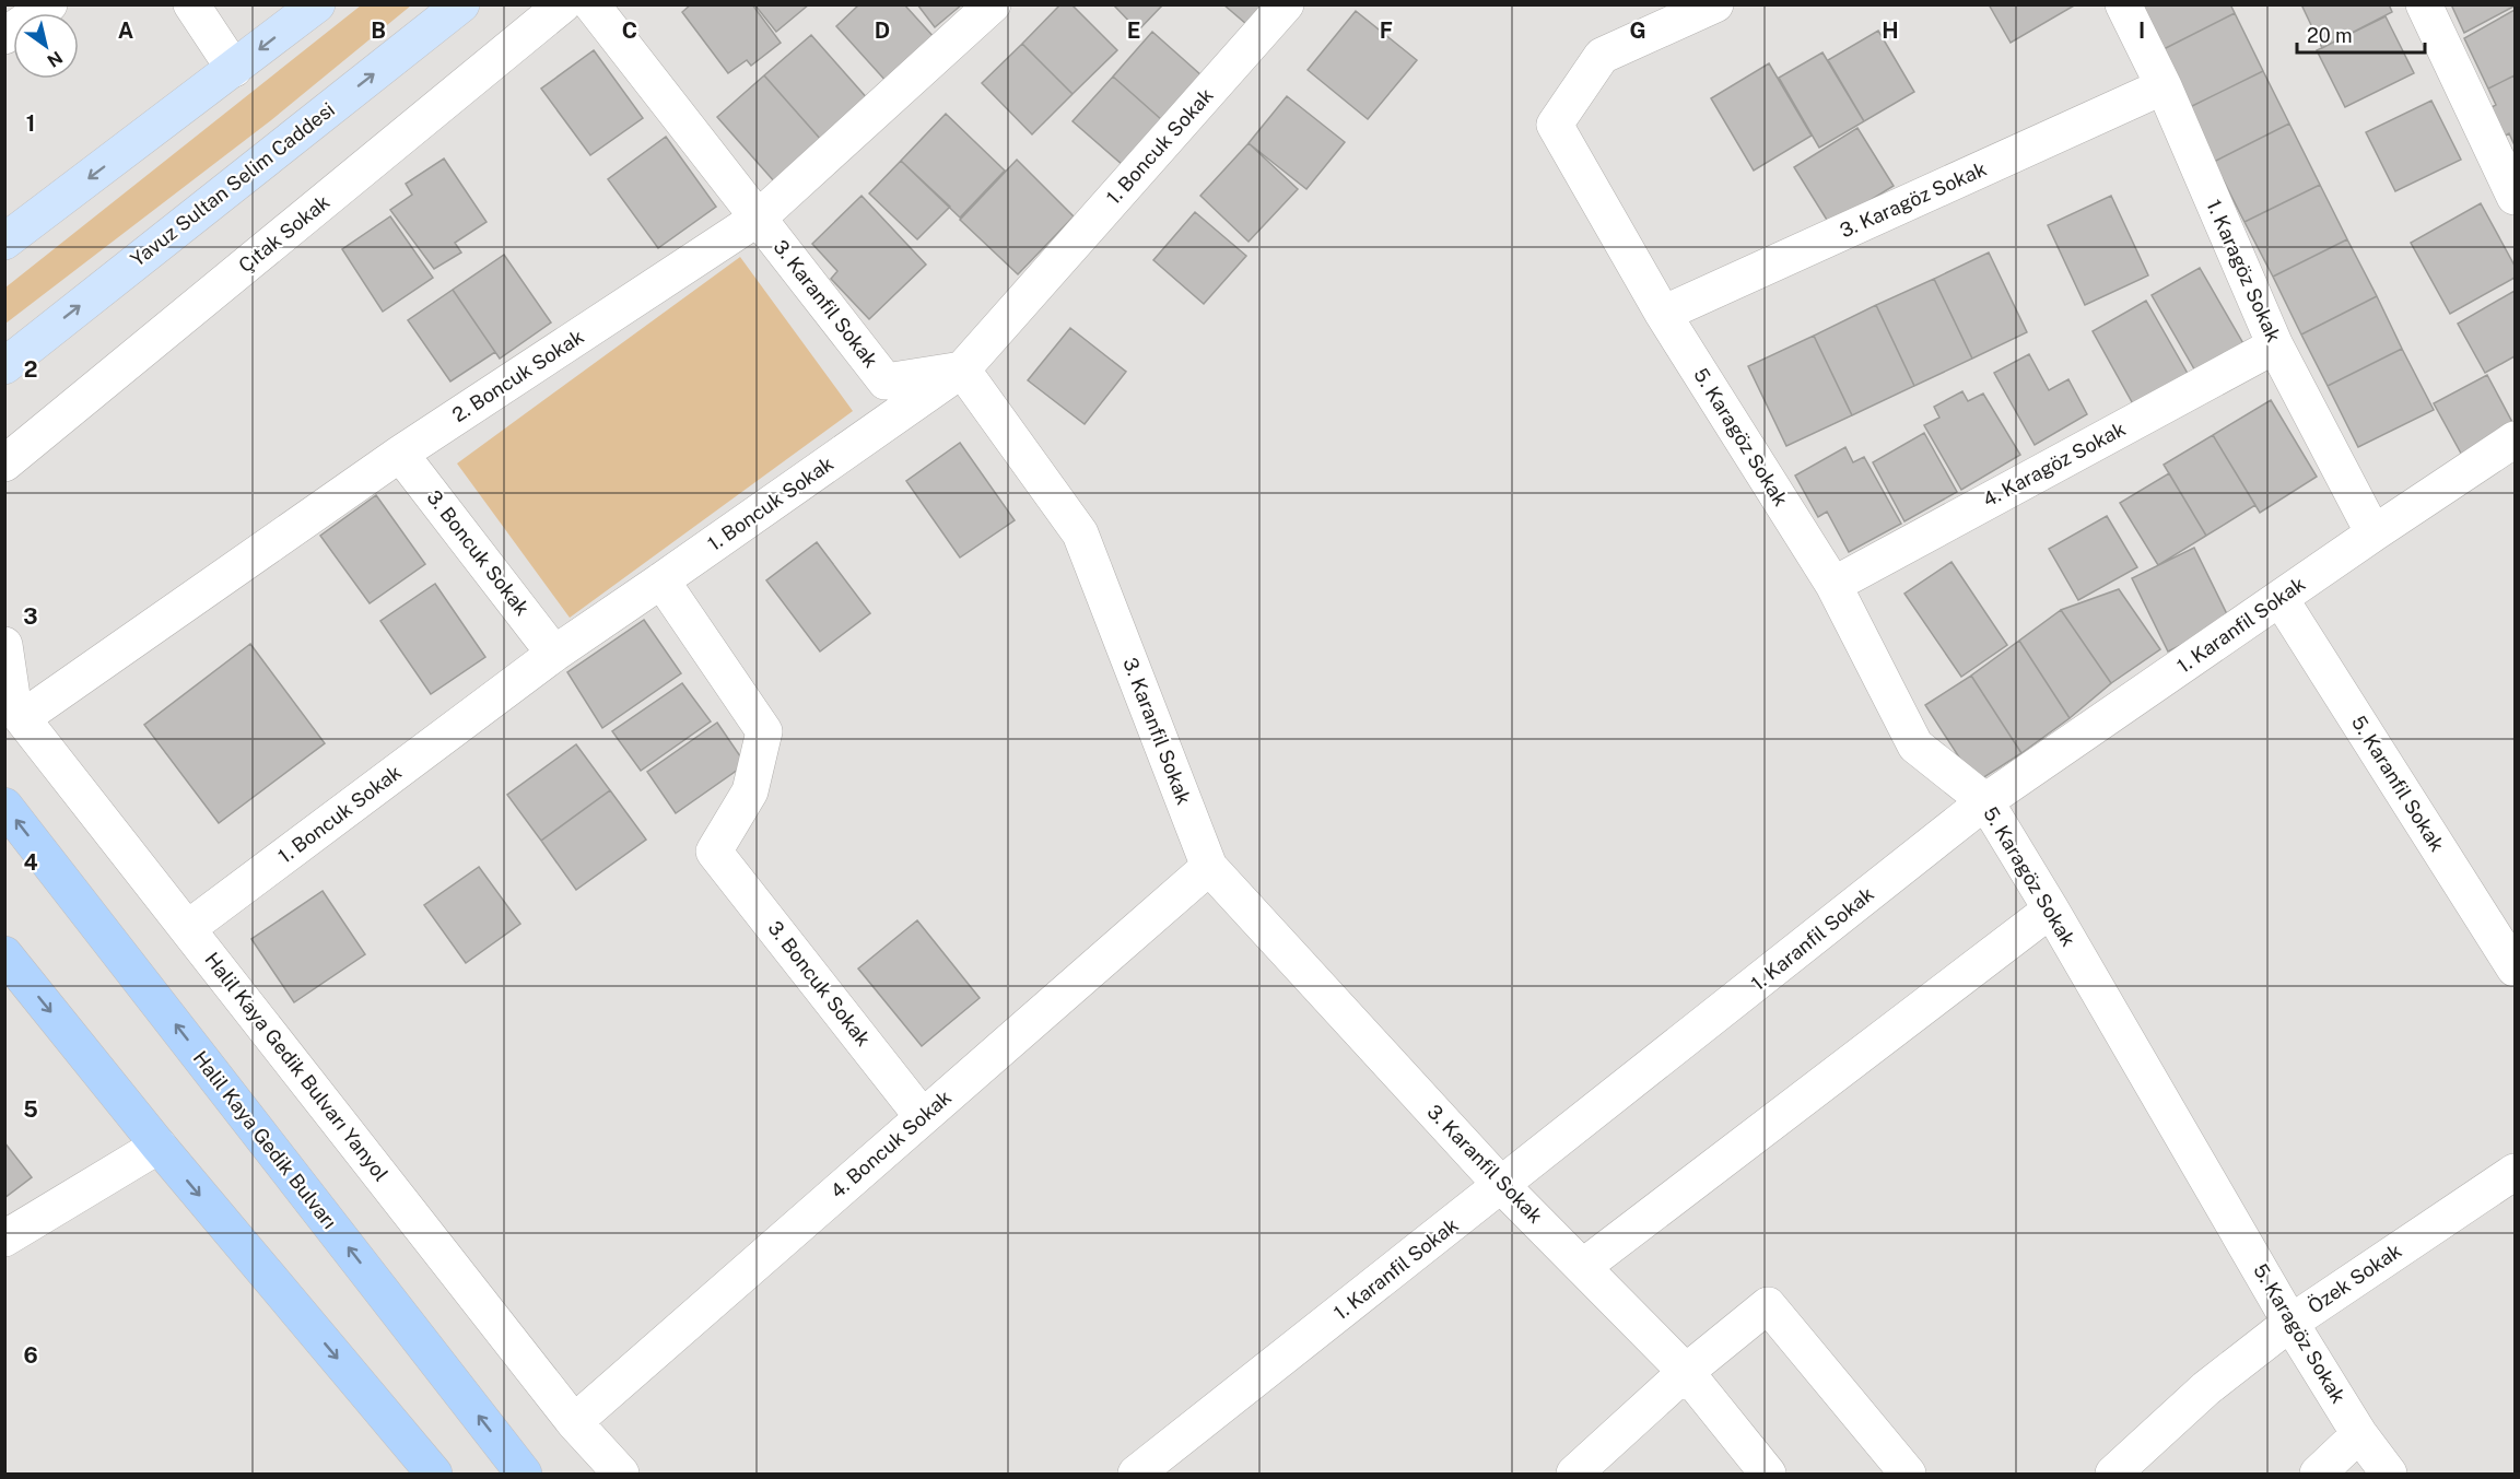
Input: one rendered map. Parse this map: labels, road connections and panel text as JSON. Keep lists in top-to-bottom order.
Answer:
{
  "streets": {
    "highway": ["Halil Kaya Gedik Bulvarı"],
    "main road": ["Yavuz Sultan Selim Caddesi"],
    "street": [
      "1. Boncuk Sokak",
      "3. Karagöz Sokak",
      "Çıtak Sokak",
      "1. Karagöz Sokak",
      "3. Karanfil Sokak",
      "2. Boncuk Sokak",
      "5. Karagöz Sokak",
      "4. Karagöz Sokak",
      "3. Boncuk Sokak",
      "1. Karanfil Sokak",
      "5. Karanfil Sokak",
      "Halil Kaya Gedik Bulvarı Yanyol",
      "4. Boncuk Sokak",
      "Özek Sokak"
    ]
  },
  "crossings": [
    ["1. Boncuk Sokak", "3. Karanfil Sokak"],
    ["1. Boncuk Sokak", "3. Boncuk Sokak"],
    ["1. Boncuk Sokak", "Halil Kaya Gedik Bulvarı Yanyol"],
    ["3. Karagöz Sokak", "1. Karagöz Sokak"],
    ["3. Karagöz Sokak", "5. Karagöz Sokak"],
    ["1. Karagöz Sokak", "4. Karagöz Sokak"],
    ["1. Karagöz Sokak", "1. Karanfil Sokak"],
    ["3. Karanfil Sokak", "2. Boncuk Sokak"],
    ["3. Karanfil Sokak", "1. Karanfil Sokak"],
    ["3. Karanfil Sokak", "4. Boncuk Sokak"],
    ["2. Boncuk Sokak", "3. Boncuk Sokak"],
    ["2. Boncuk Sokak", "Halil Kaya Gedik Bulvarı Yanyol"],
    ["5. Karagöz Sokak", "4. Karagöz Sokak"],
    ["5. Karagöz Sokak", "1. Karanfil Sokak"],
    ["5. Karagöz Sokak", "Özek Sokak"],
    ["3. Boncuk Sokak", "4. Boncuk Sokak"],
    ["1. Karanfil Sokak", "5. Karanfil Sokak"],
    ["Halil Kaya Gedik Bulvarı Yanyol", "4. Boncuk Sokak"]
  ],
  "scale_bar": "20 m",
  "north": "bottom right",
  "grid": {
    "columns": [
      "A",
      "B",
      "C",
      "D",
      "E",
      "F",
      "G",
      "H",
      "I"
    ],
    "rows": [
      "1",
      "2",
      "3",
      "4",
      "5",
      "6"
    ]
  }
}
